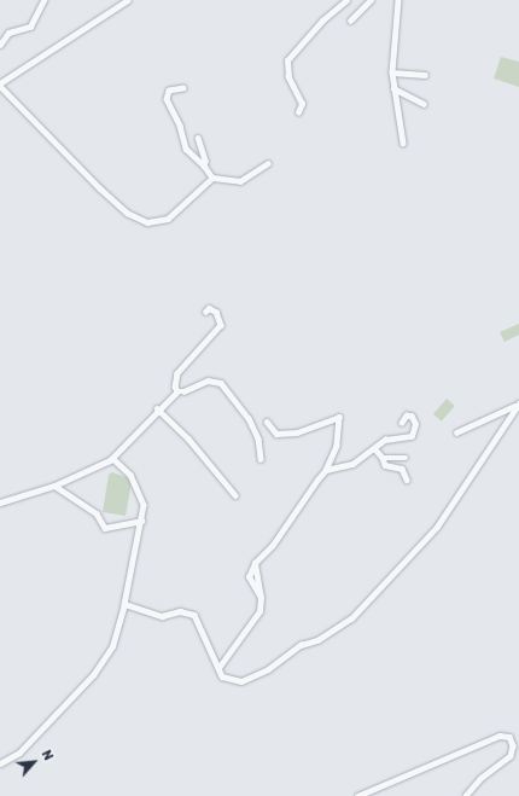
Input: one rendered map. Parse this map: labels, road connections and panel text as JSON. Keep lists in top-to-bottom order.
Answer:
{
  "north": "top right"
}
